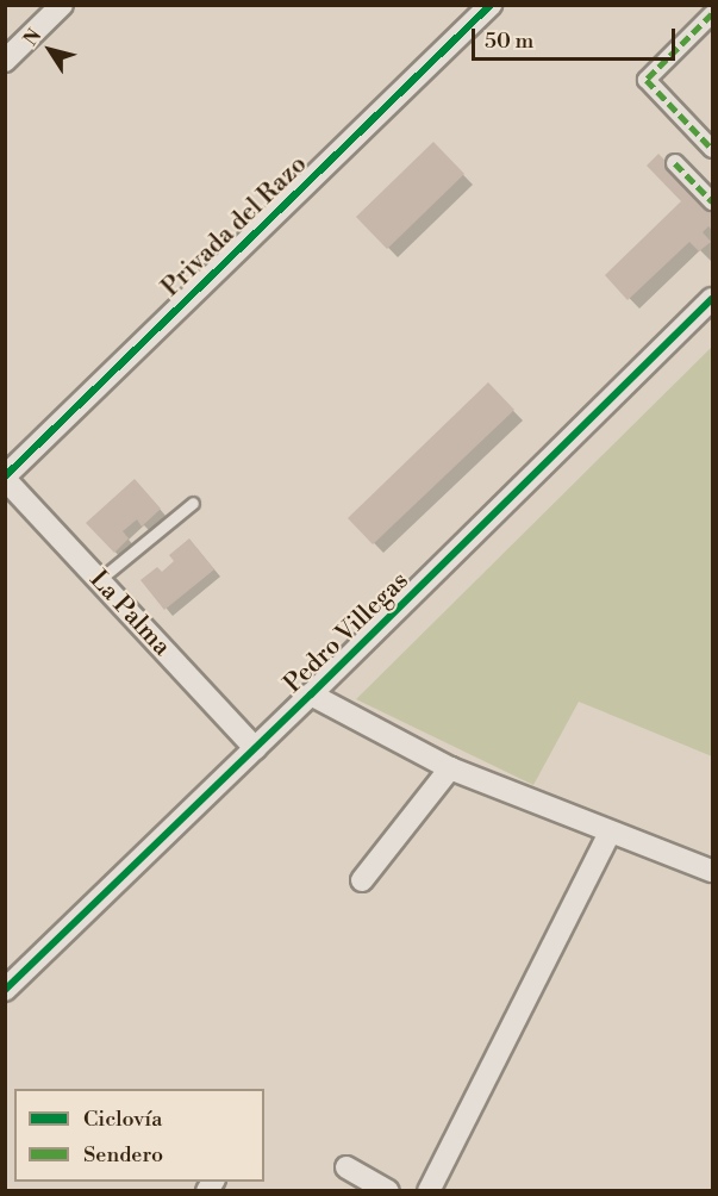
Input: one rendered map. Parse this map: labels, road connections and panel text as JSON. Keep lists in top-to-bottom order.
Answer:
{
  "streets": {
    "street": ["Privada del Razo", "La Palma", "Pedro Villegas"]
  },
  "crossings": [
    ["Privada del Razo", "La Palma"],
    ["La Palma", "Pedro Villegas"]
  ],
  "legend": ["Ciclovía", "Sendero"],
  "scale_bar": "50 m",
  "north": "top left"
}
